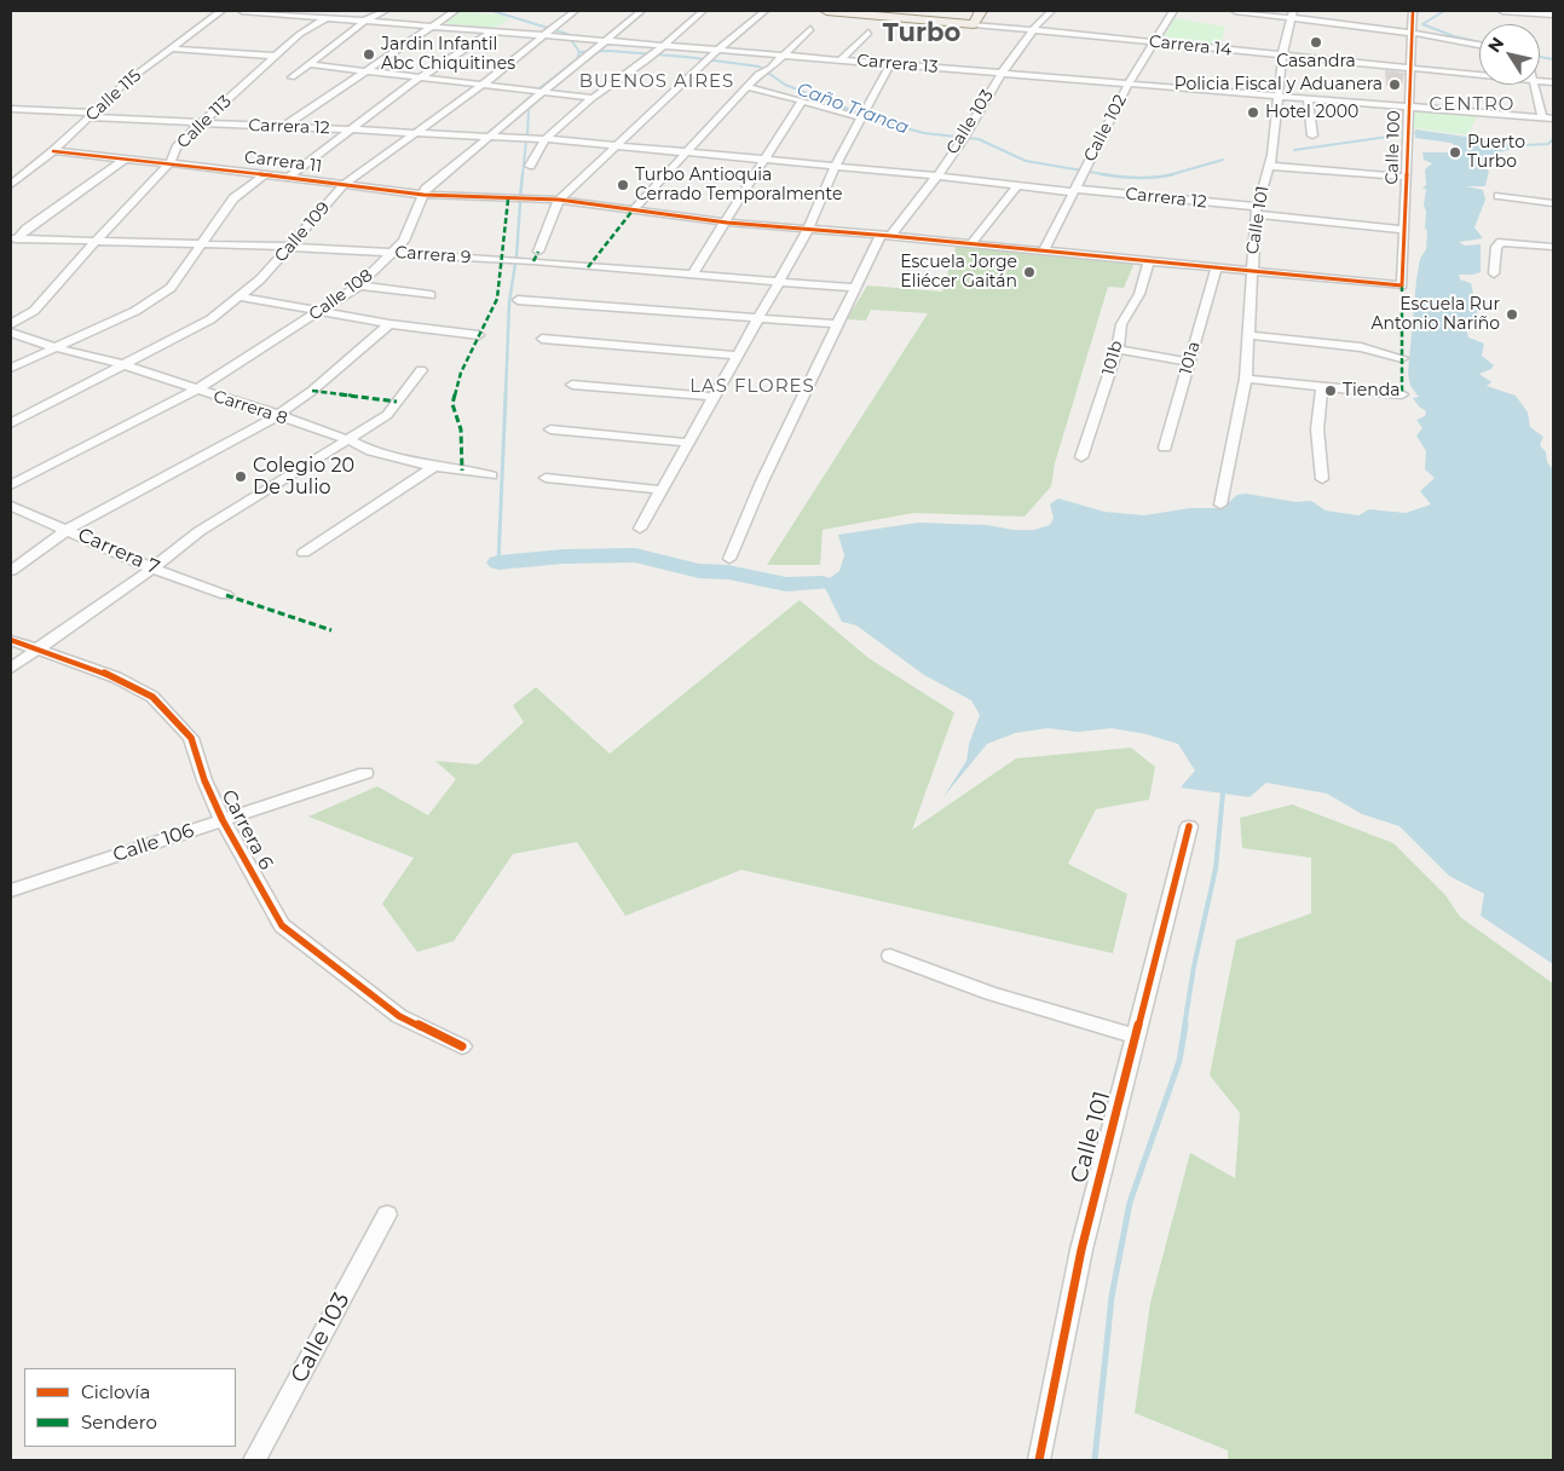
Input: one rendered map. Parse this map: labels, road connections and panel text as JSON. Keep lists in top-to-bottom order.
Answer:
{
  "streets": {
    "main road": ["Carrera 14"],
    "street": [
      "Carrera 13",
      "Calle 115",
      "Calle 113",
      "Calle 103",
      "Carrera 12",
      "Calle 102",
      "Calle 100",
      "Carrera 11",
      "Calle 101",
      "Calle 109",
      "Carrera 9",
      "Calle 108",
      "101b",
      "101a",
      "Carrera 8",
      "Carrera 7",
      "Carrera 6",
      "Calle 106"
    ]
  },
  "crossings": [
    ["Carrera 14", "Calle 103"],
    ["Carrera 14", "Calle 102"],
    ["Carrera 14", "Calle 100"],
    ["Carrera 14", "Calle 101"],
    ["Carrera 13", "Calle 113"],
    ["Carrera 13", "Calle 103"],
    ["Carrera 13", "Calle 102"],
    ["Carrera 13", "Calle 100"],
    ["Carrera 13", "Calle 101"],
    ["Carrera 13", "Calle 109"],
    ["Carrera 13", "Calle 108"],
    ["Calle 115", "Carrera 12"],
    ["Calle 115", "Carrera 11"],
    ["Calle 113", "Carrera 12"],
    ["Calle 113", "Carrera 11"],
    ["Calle 113", "Carrera 9"],
    ["Calle 103", "Carrera 12"],
    ["Calle 103", "Carrera 11"],
    ["Calle 103", "Carrera 9"],
    ["Carrera 12", "Calle 102"],
    ["Carrera 12", "Calle 100"],
    ["Carrera 12", "Calle 101"],
    ["Carrera 12", "Calle 109"],
    ["Carrera 12", "Calle 108"],
    ["Calle 102", "Carrera 11"],
    ["Calle 100", "Carrera 11"],
    ["Carrera 11", "Calle 101"],
    ["Carrera 11", "Calle 109"],
    ["Carrera 11", "Calle 108"],
    ["Carrera 11", "101b"],
    ["Carrera 11", "101a"],
    ["Calle 109", "Carrera 9"],
    ["Calle 109", "Carrera 8"],
    ["Carrera 9", "Calle 108"],
    ["Calle 108", "Carrera 8"],
    ["Carrera 6", "Calle 106"]
  ],
  "districts": [
    "Turbo",
    "BUENOS AIRES",
    "CENTRO",
    "LAS FLORES"
  ],
  "water": ["Caño Tranca"],
  "places": [
    "Casandra",
    "Jardin Infantil Abc Chiquitines",
    "Policia Fiscal y Aduanera",
    "Hotel 2000",
    "Puerto Turbo",
    "Turbo Antioquia Cerrado Temporalmente",
    "Escuela Jorge Eliécer Gaitán",
    "Escuela Rur Antonio Nariño",
    "Tienda",
    "Colegio 20 De Julio"
  ],
  "legend": ["Ciclovía", "Sendero"],
  "north": "top left"
}
